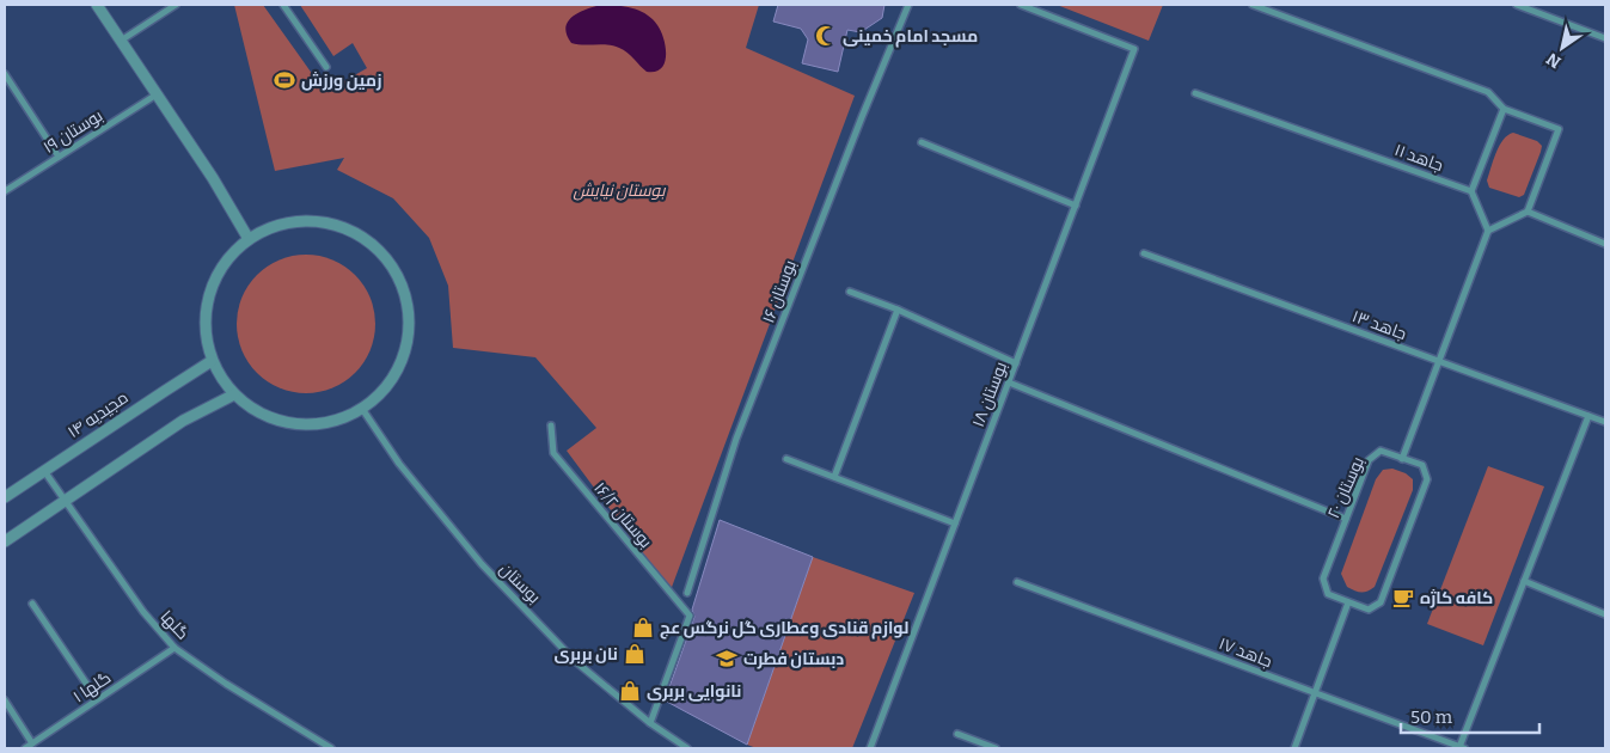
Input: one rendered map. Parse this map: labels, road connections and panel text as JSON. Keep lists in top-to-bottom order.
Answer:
{
  "streets": {
    "street": [
      "بوستان ۱۹",
      "جاهد ۱۱",
      "بوستان ۱۶",
      "جاهد ۱۳",
      "بوستان ۱۸",
      "مجیدیه ۱۴",
      "بوستان ۲۰",
      "بوستان ۱۶/۲",
      "بوستان",
      "گلها",
      "جاهد ۱۷",
      "گلها ۱"
    ]
  },
  "crossings": [
    ["مجیدیه ۱۴", "بوستان"],
    ["مجیدیه ۱۴", "گلها"],
    ["بوستان ۱۶/۲", "بوستان"],
    ["گلها", "گلها ۱"]
  ],
  "parks": ["بوستان نیایش"],
  "places": {
    "mosque": ["مسجد امام خمینی"],
    "sports": ["زمین ورزش"],
    "cafe": ["کافه کاژه"],
    "shop": ["لوازم قنادی وعطاری گل نرگس عج", "نان بربری", "نانوایی بربری"],
    "school or university": ["دبستان فطرت"]
  },
  "scale_bar": "50 m",
  "north": "bottom left"
}
